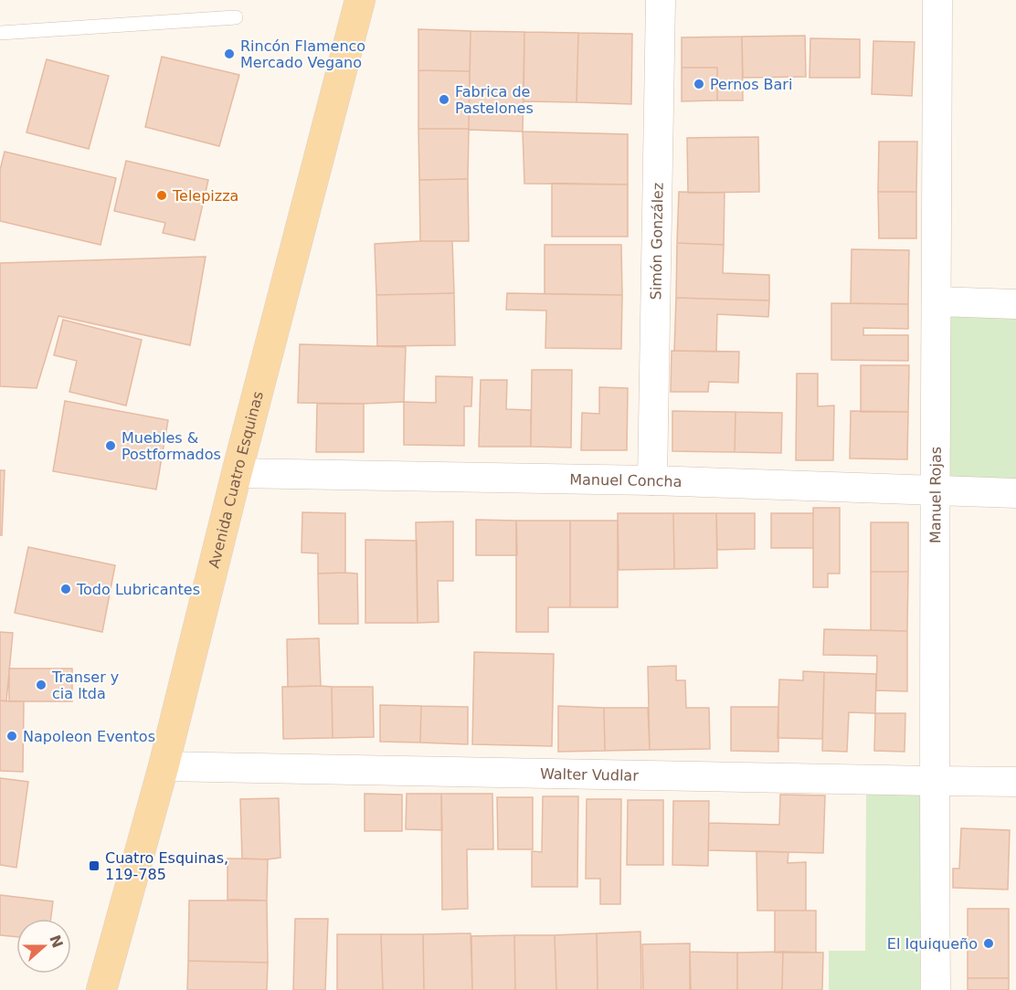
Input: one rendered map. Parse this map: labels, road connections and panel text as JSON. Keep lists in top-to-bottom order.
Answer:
{
  "streets": {
    "main road": ["Avenida Cuatro Esquinas"],
    "street": [
      "Simón González",
      "Manuel Concha",
      "Manuel Rojas",
      "Walter Vudlar"
    ]
  },
  "crossings": [
    ["Simón González", "Manuel Concha"],
    ["Avenida Cuatro Esquinas", "Manuel Concha"],
    ["Avenida Cuatro Esquinas", "Walter Vudlar"],
    ["Manuel Concha", "Manuel Rojas"],
    ["Manuel Rojas", "Walter Vudlar"]
  ],
  "places": {
    "other": [
      "Rincón Flamenco Mercado Vegano",
      "Pernos Bari",
      "Fabrica de Pastelones",
      "Telepizza",
      "Muebles & Postformados",
      "Todo Lubricantes",
      "Transer y cia ltda",
      "Napoleon Eventos",
      "El Iquiqueño"
    ],
    "transit": ["Cuatro Esquinas, 119-785"]
  },
  "north": "right"
}
